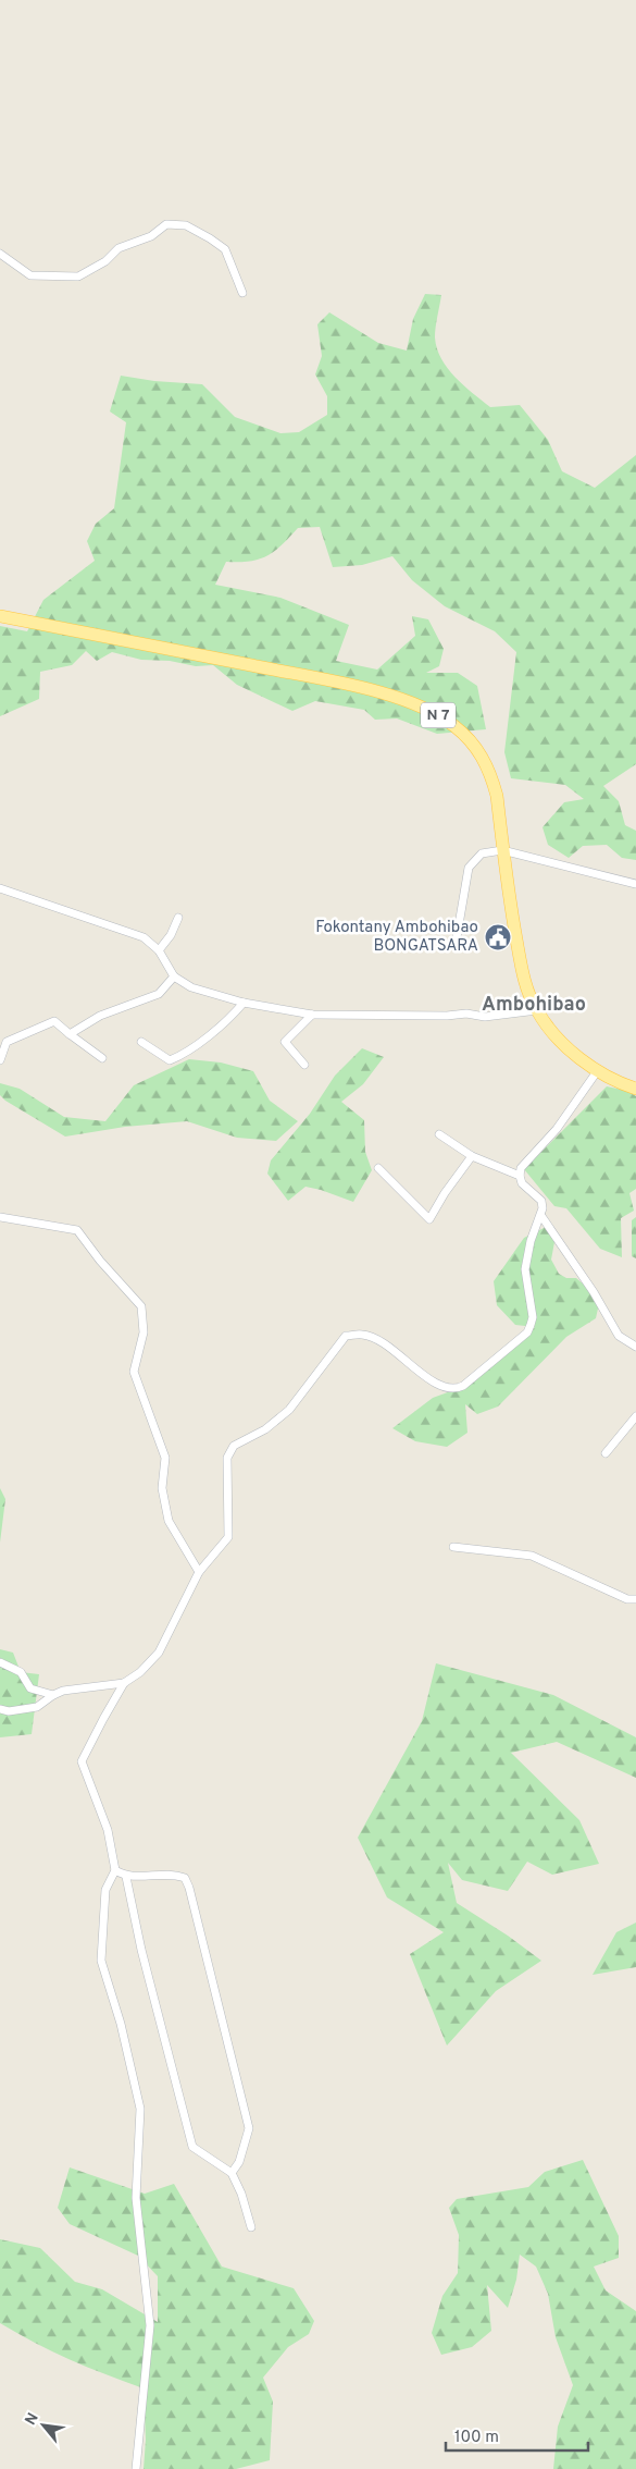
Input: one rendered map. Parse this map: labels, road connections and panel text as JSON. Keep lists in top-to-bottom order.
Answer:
{
  "streets": {
    "main road": ["N 7"]
  },
  "districts": ["Ambohibao"],
  "places": {
    "public building": ["Fokontany Ambohibao BONGATSARA"]
  },
  "scale_bar": "100 m",
  "north": "top left"
}
